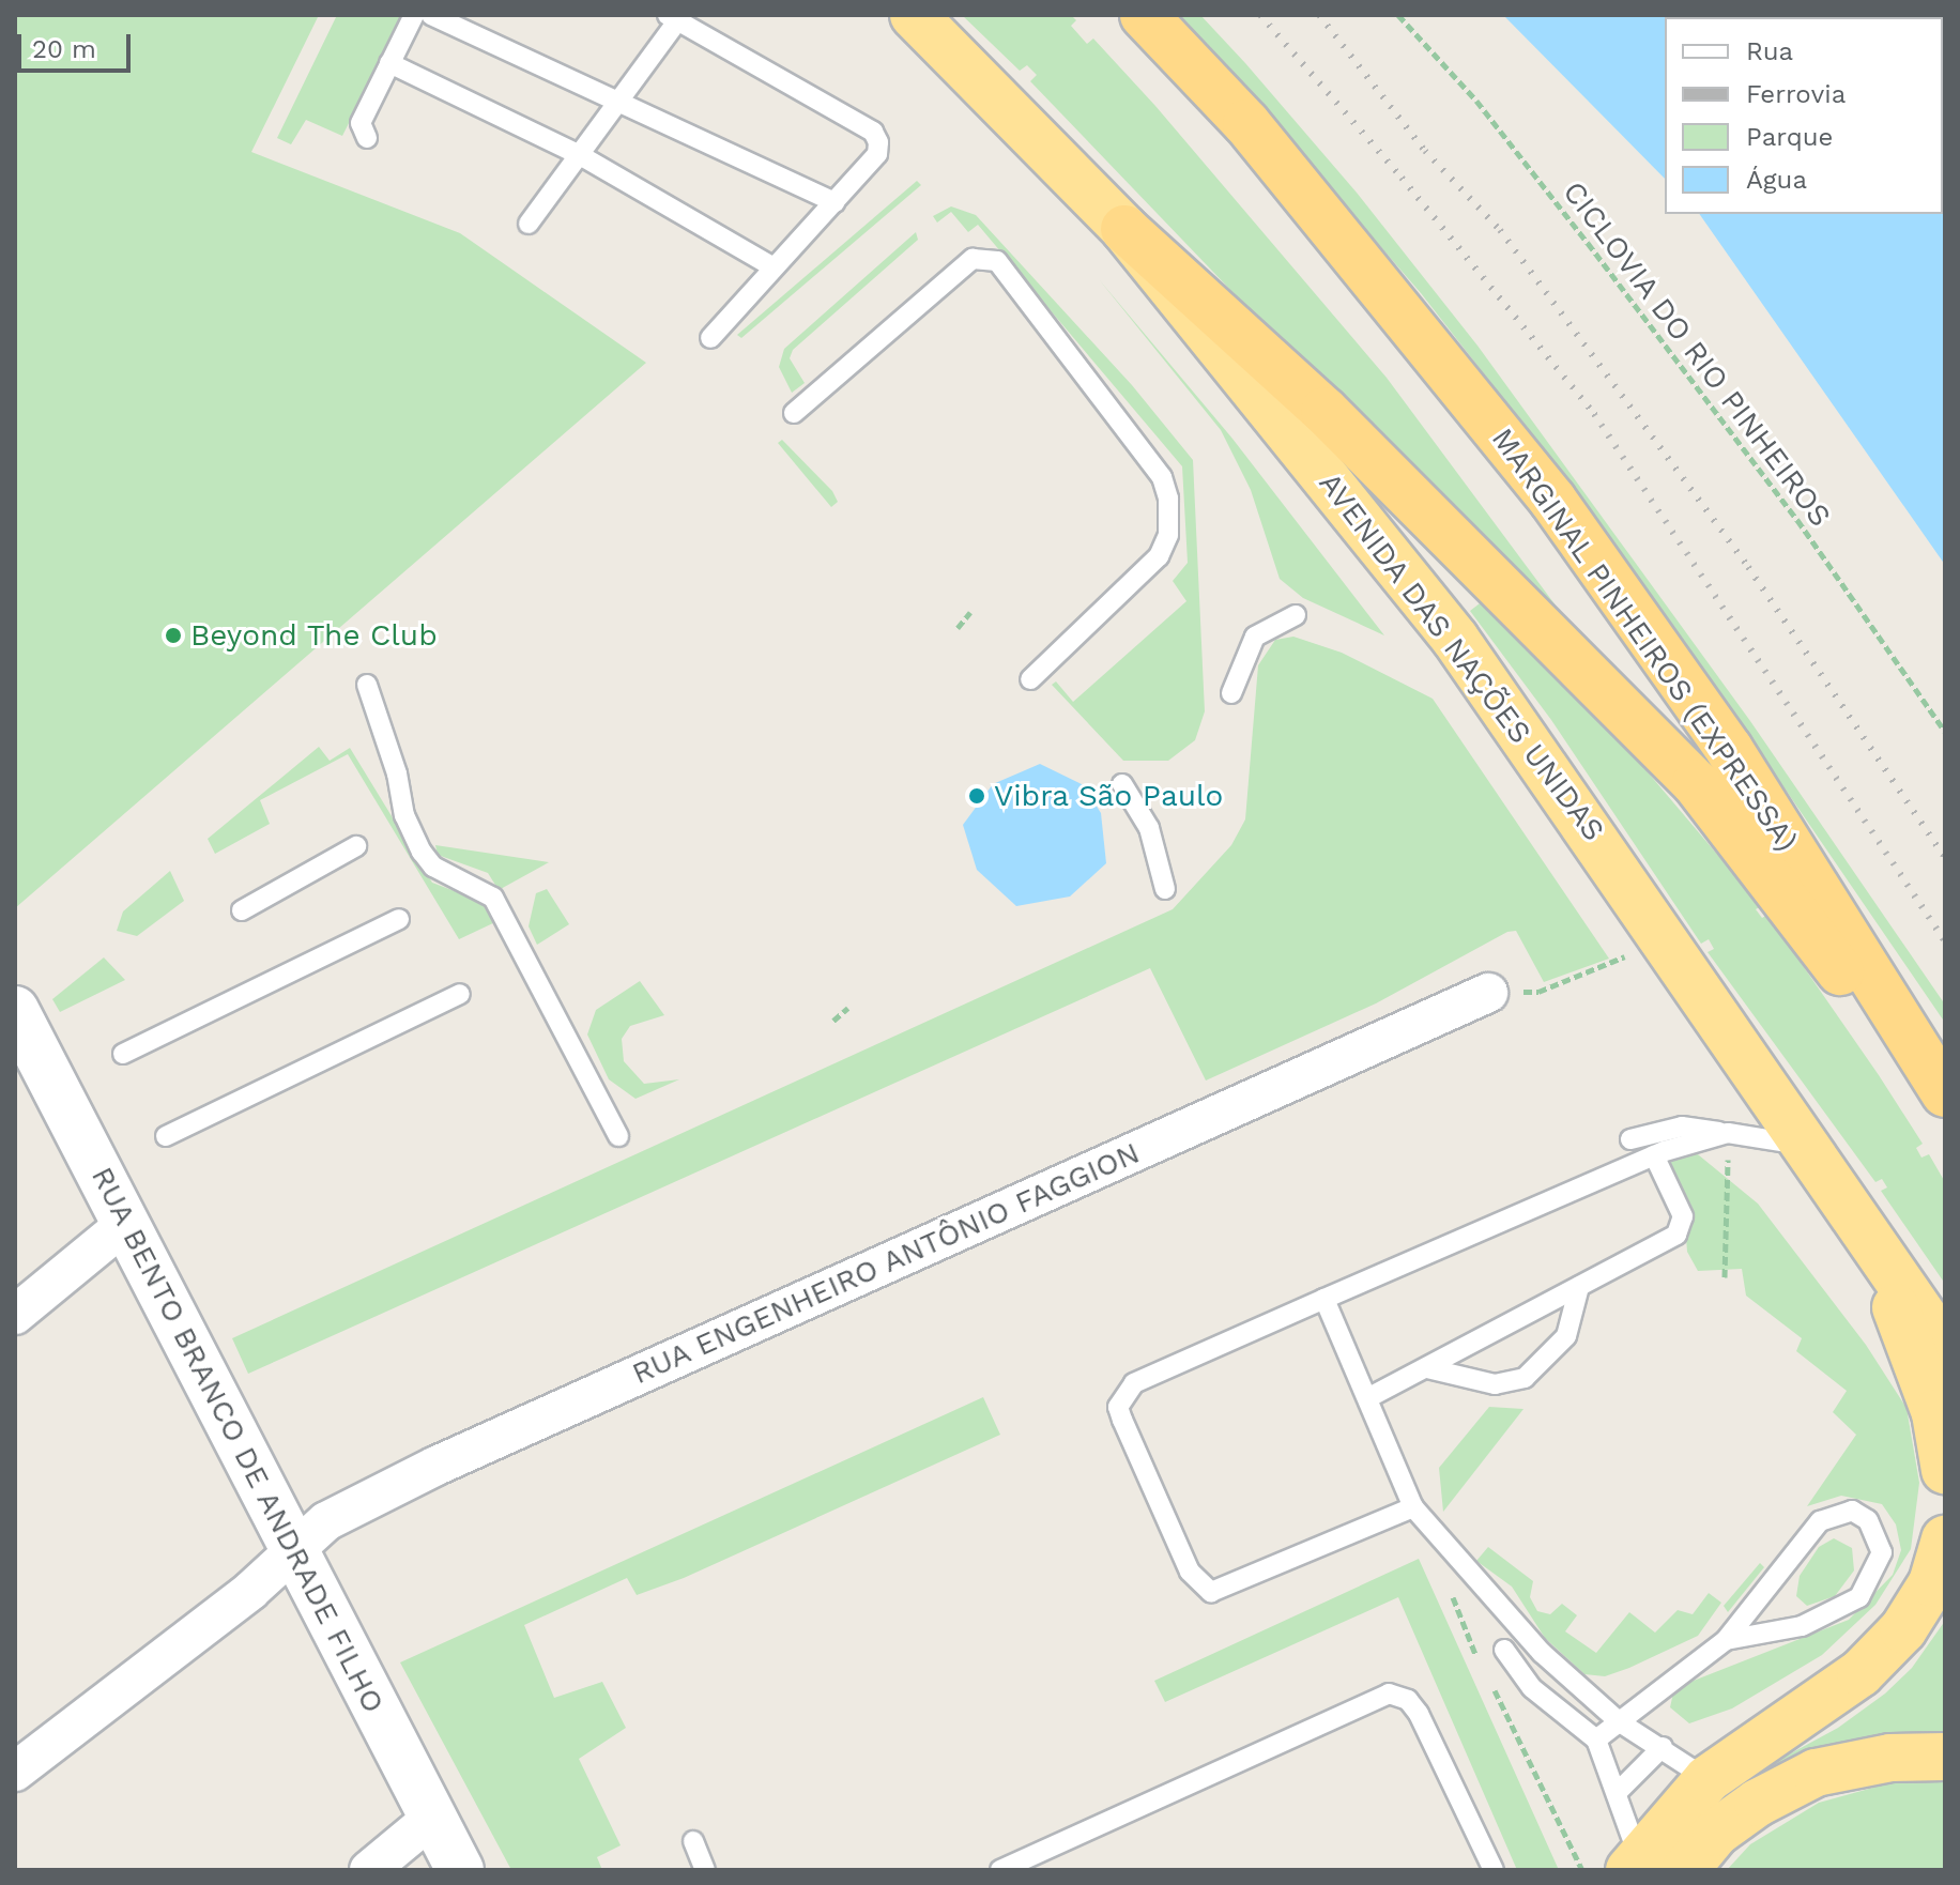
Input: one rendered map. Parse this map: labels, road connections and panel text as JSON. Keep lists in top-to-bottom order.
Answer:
{
  "streets": {
    "highway": ["MARGINAL PINHEIROS (EXPRESSA)", "AVENIDA DAS NAÇÕES UNIDAS"],
    "street": ["RUA ENGENHEIRO ANTÔNIO FAGGION", "RUA BENTO BRANCO DE ANDRADE FILHO"],
    "path": ["CICLOVIA DO RIO PINHEIROS"]
  },
  "crossings": [
    ["RUA ENGENHEIRO ANTÔNIO FAGGION", "RUA BENTO BRANCO DE ANDRADE FILHO"]
  ],
  "places": ["Beyond The Club", "Vibra São Paulo"],
  "legend": [
    "Rua",
    "Ferrovia",
    "Parque",
    "Água"
  ],
  "scale_bar": "20 m"
}
